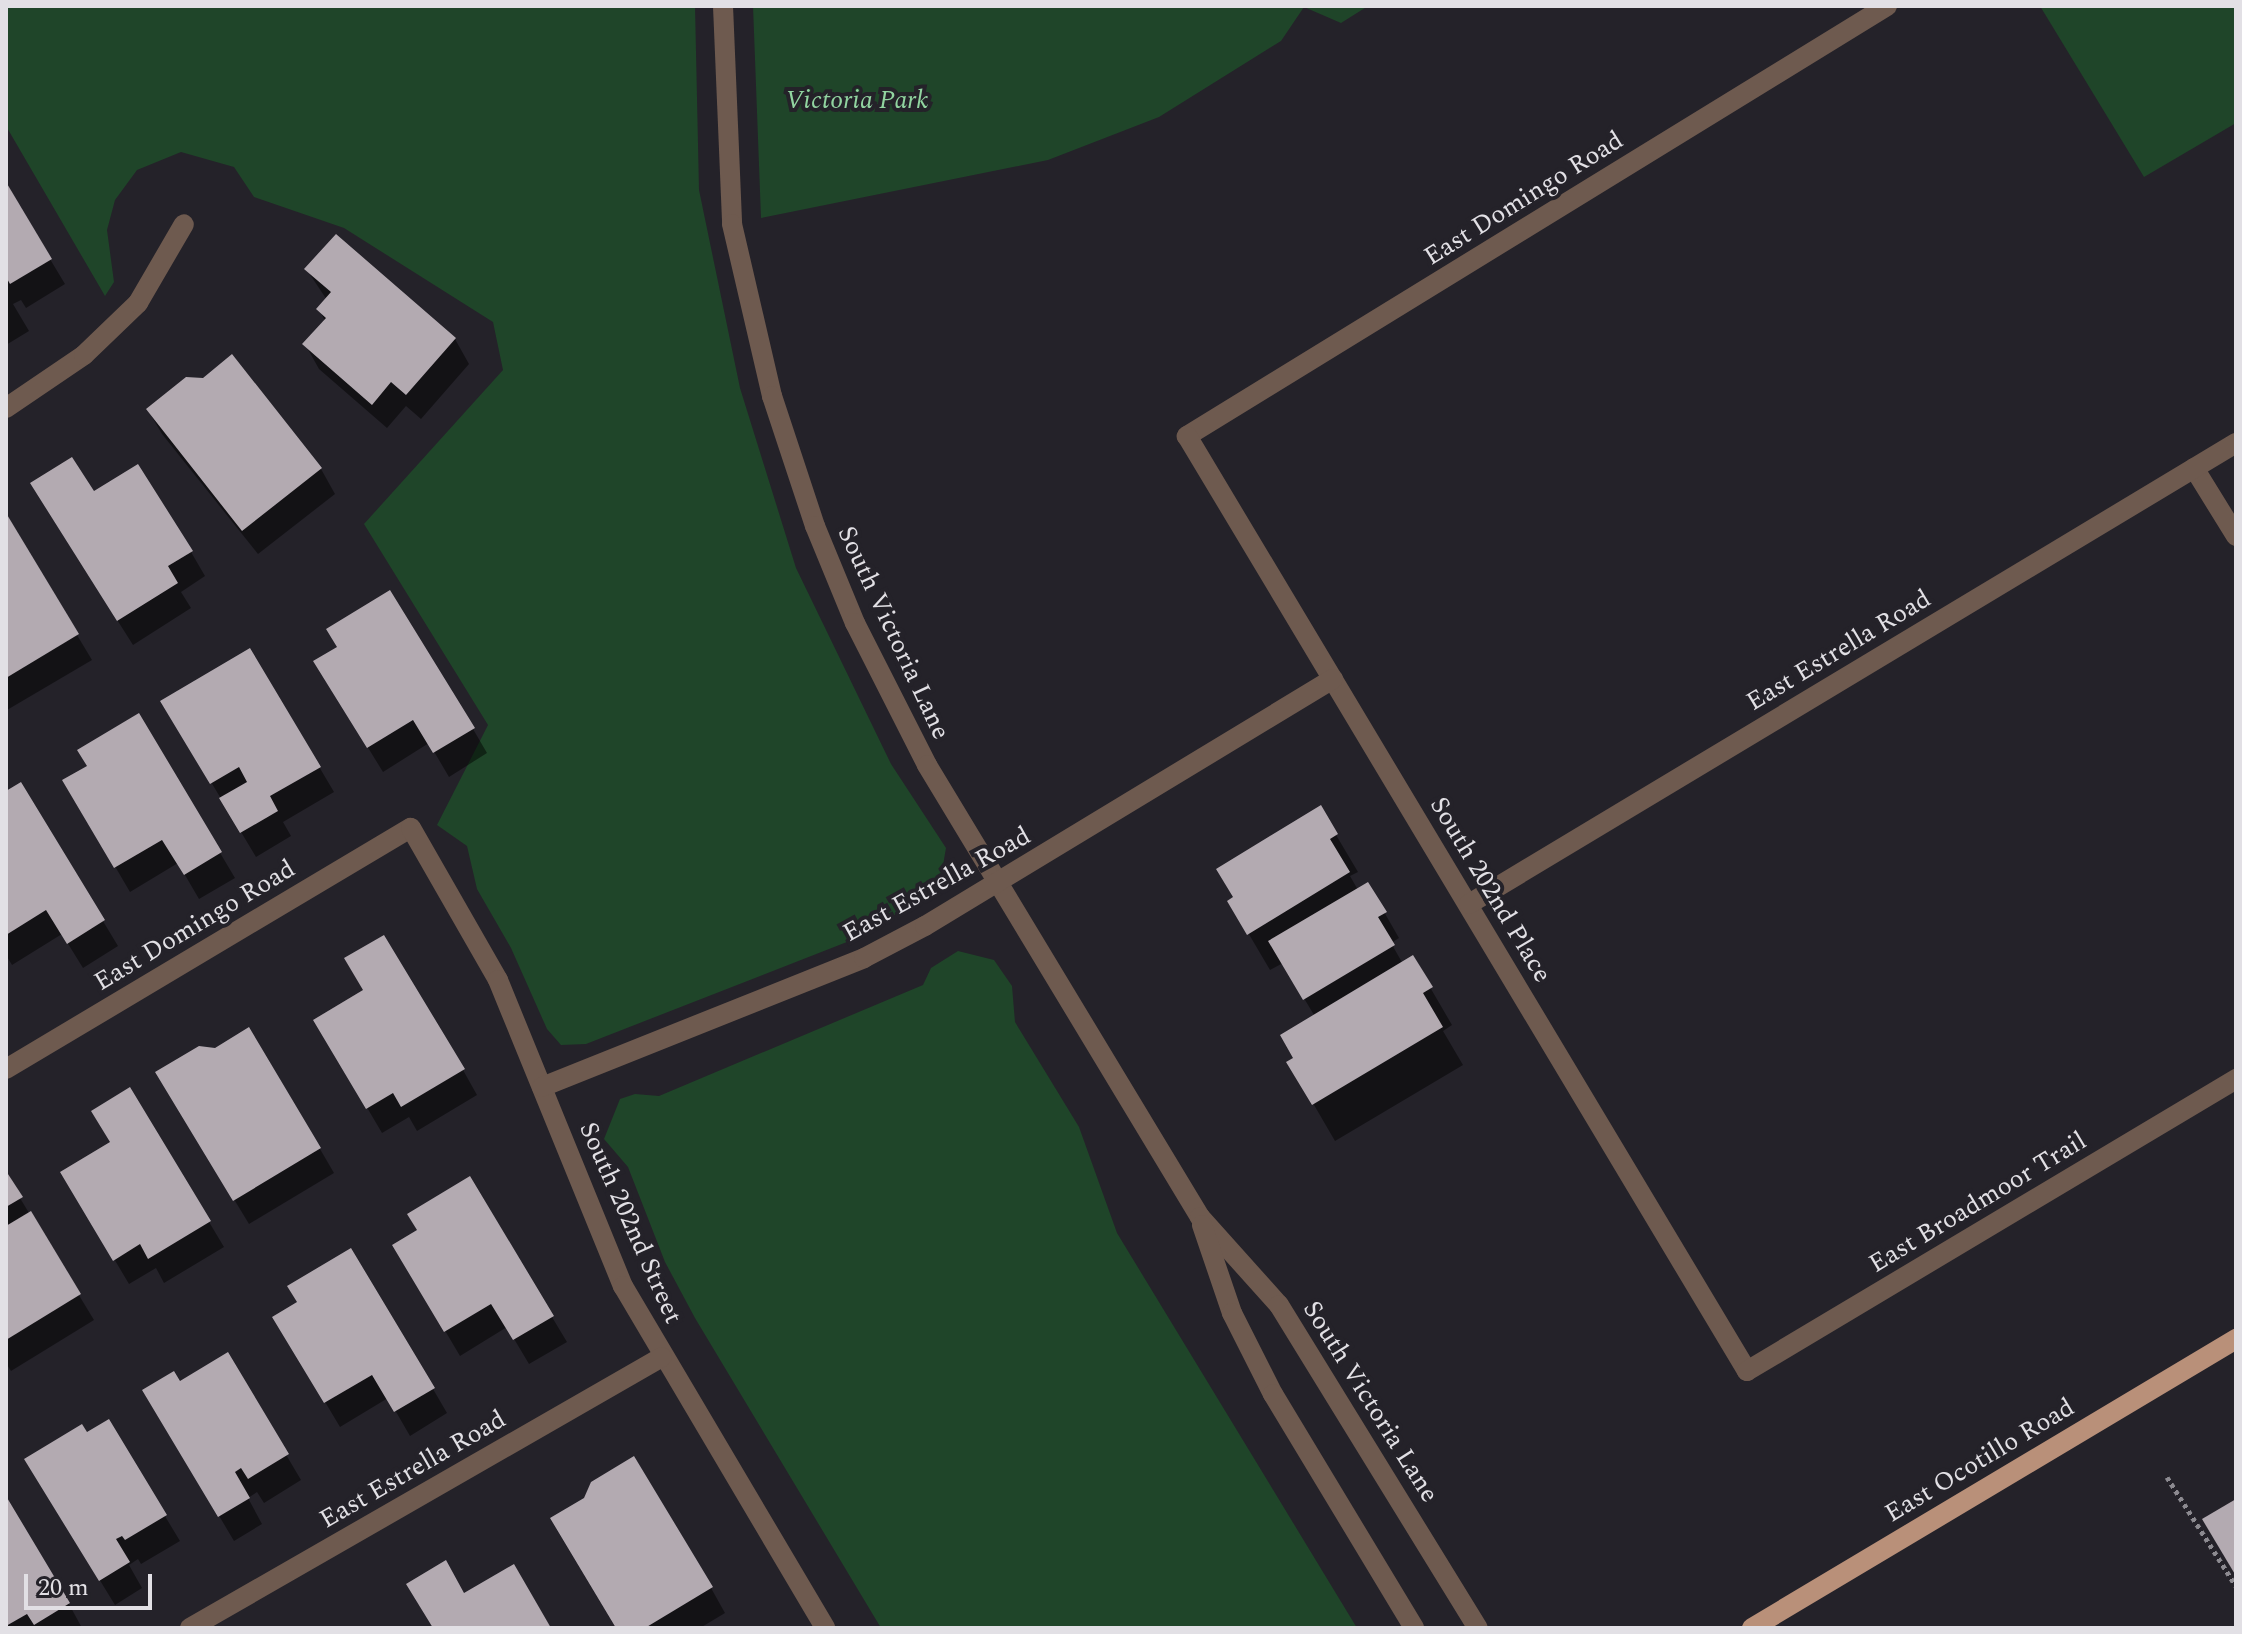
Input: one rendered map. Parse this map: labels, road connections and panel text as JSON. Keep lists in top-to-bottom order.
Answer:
{
  "streets": {
    "main road": ["East Ocotillo Road"],
    "street": [
      "East Domingo Road",
      "South Victoria Lane",
      "East Estrella Road",
      "South 202nd Place",
      "East Broadmoor Trail",
      "South 202nd Street"
    ]
  },
  "crossings": [
    ["East Domingo Road", "South 202nd Place"],
    ["East Domingo Road", "South 202nd Street"],
    ["South Victoria Lane", "East Estrella Road"],
    ["East Estrella Road", "South 202nd Place"],
    ["East Estrella Road", "South 202nd Street"],
    ["South 202nd Place", "East Broadmoor Trail"]
  ],
  "parks": ["Victoria Park"],
  "scale_bar": "20 m"
}
